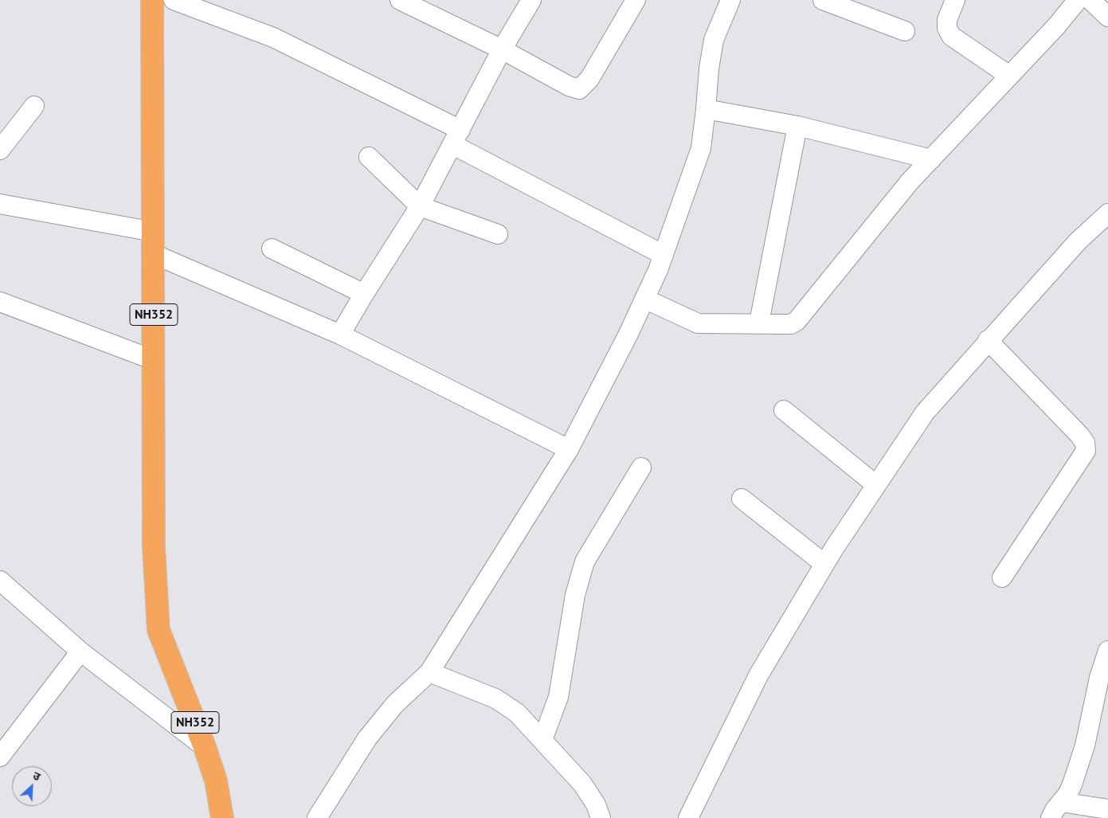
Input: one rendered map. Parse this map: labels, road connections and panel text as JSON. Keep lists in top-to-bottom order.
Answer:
{
  "streets": {
    "highway": ["NH352"]
  },
  "north": "top right"
}
